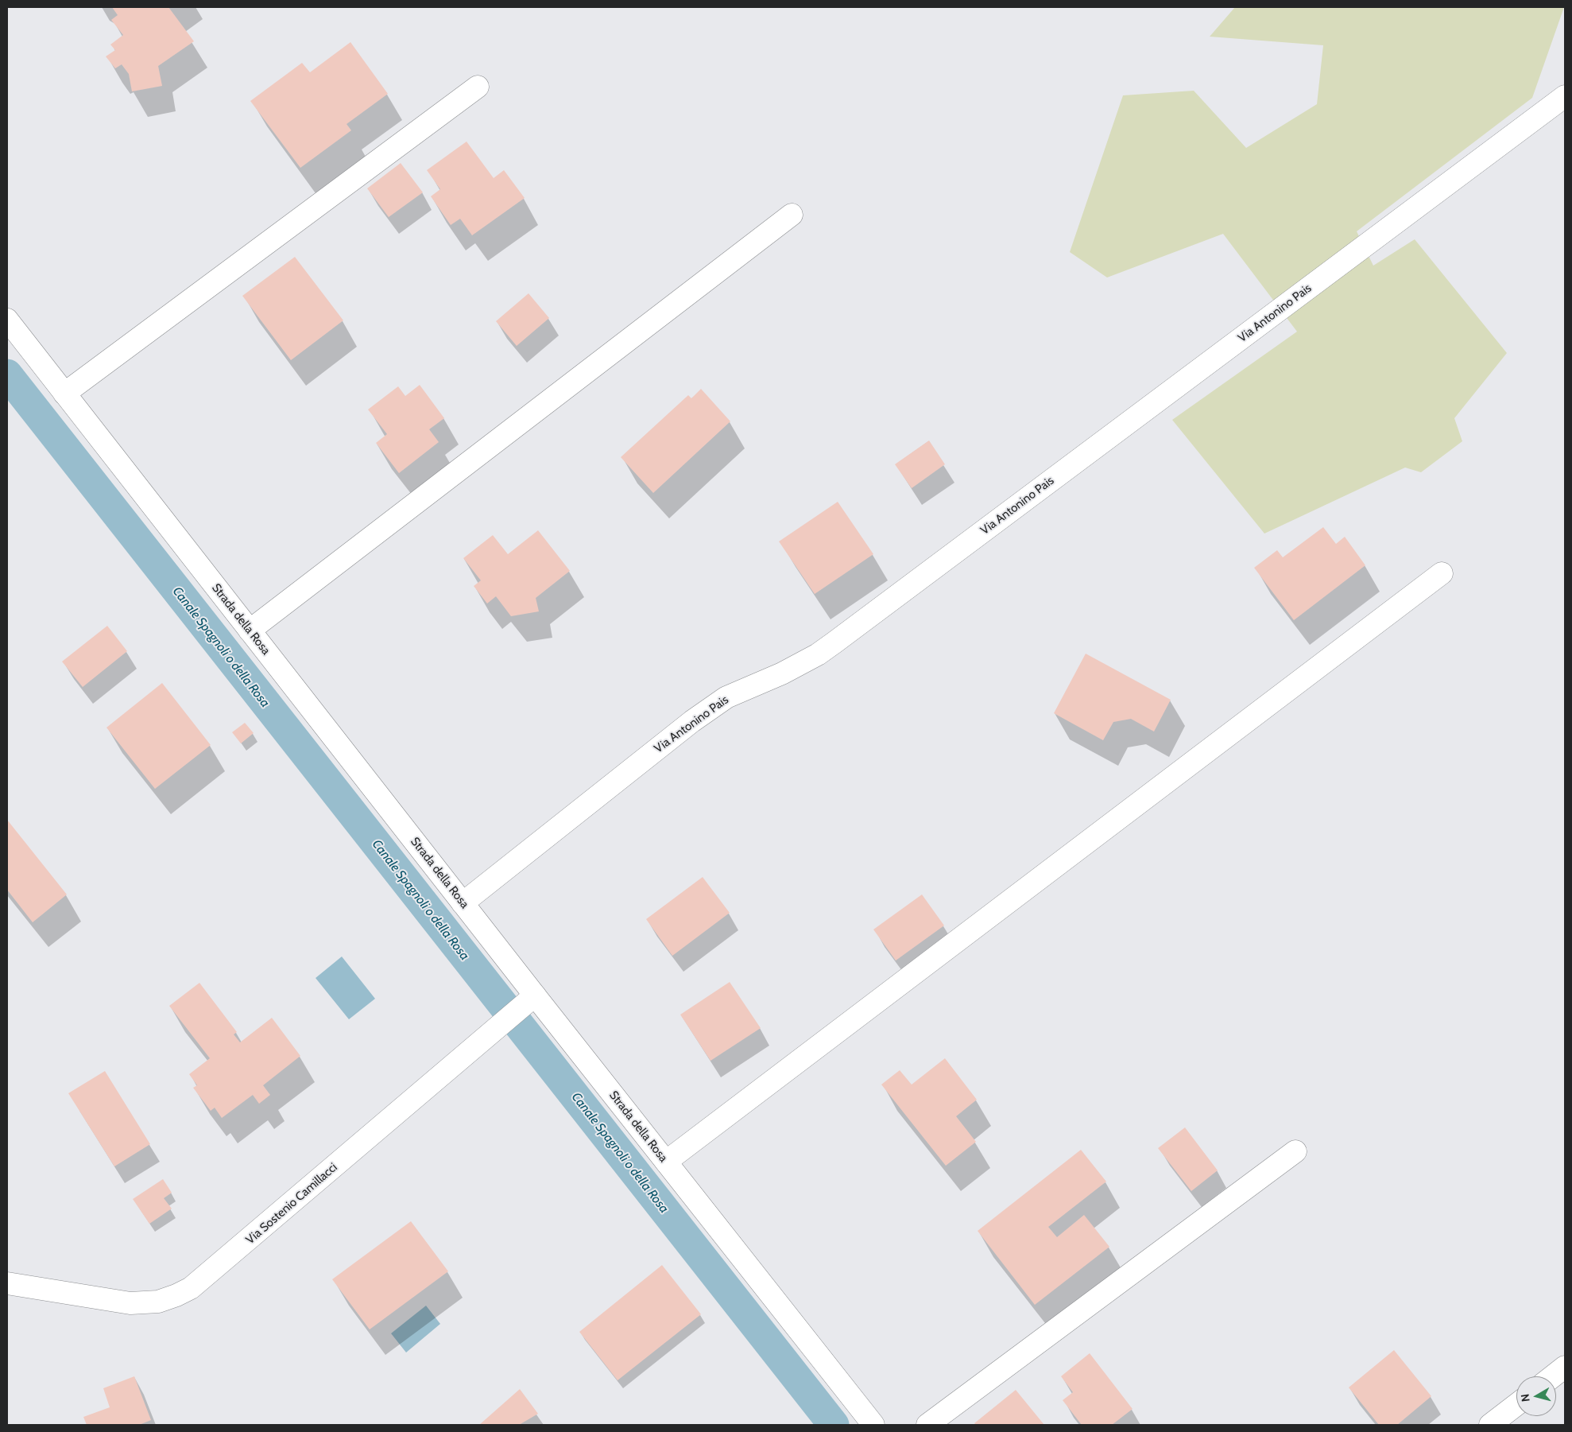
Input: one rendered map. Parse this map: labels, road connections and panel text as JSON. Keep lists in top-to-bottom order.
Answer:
{
  "streets": {
    "street": ["Via Antonino Pais", "Strada della Rosa", "Via Sostenio Camillacci"]
  },
  "crossings": [
    ["Via Antonino Pais", "Strada della Rosa"],
    ["Strada della Rosa", "Via Sostenio Camillacci"]
  ],
  "water": ["Canale Spagnoli o della Rosa"],
  "north": "left"
}
